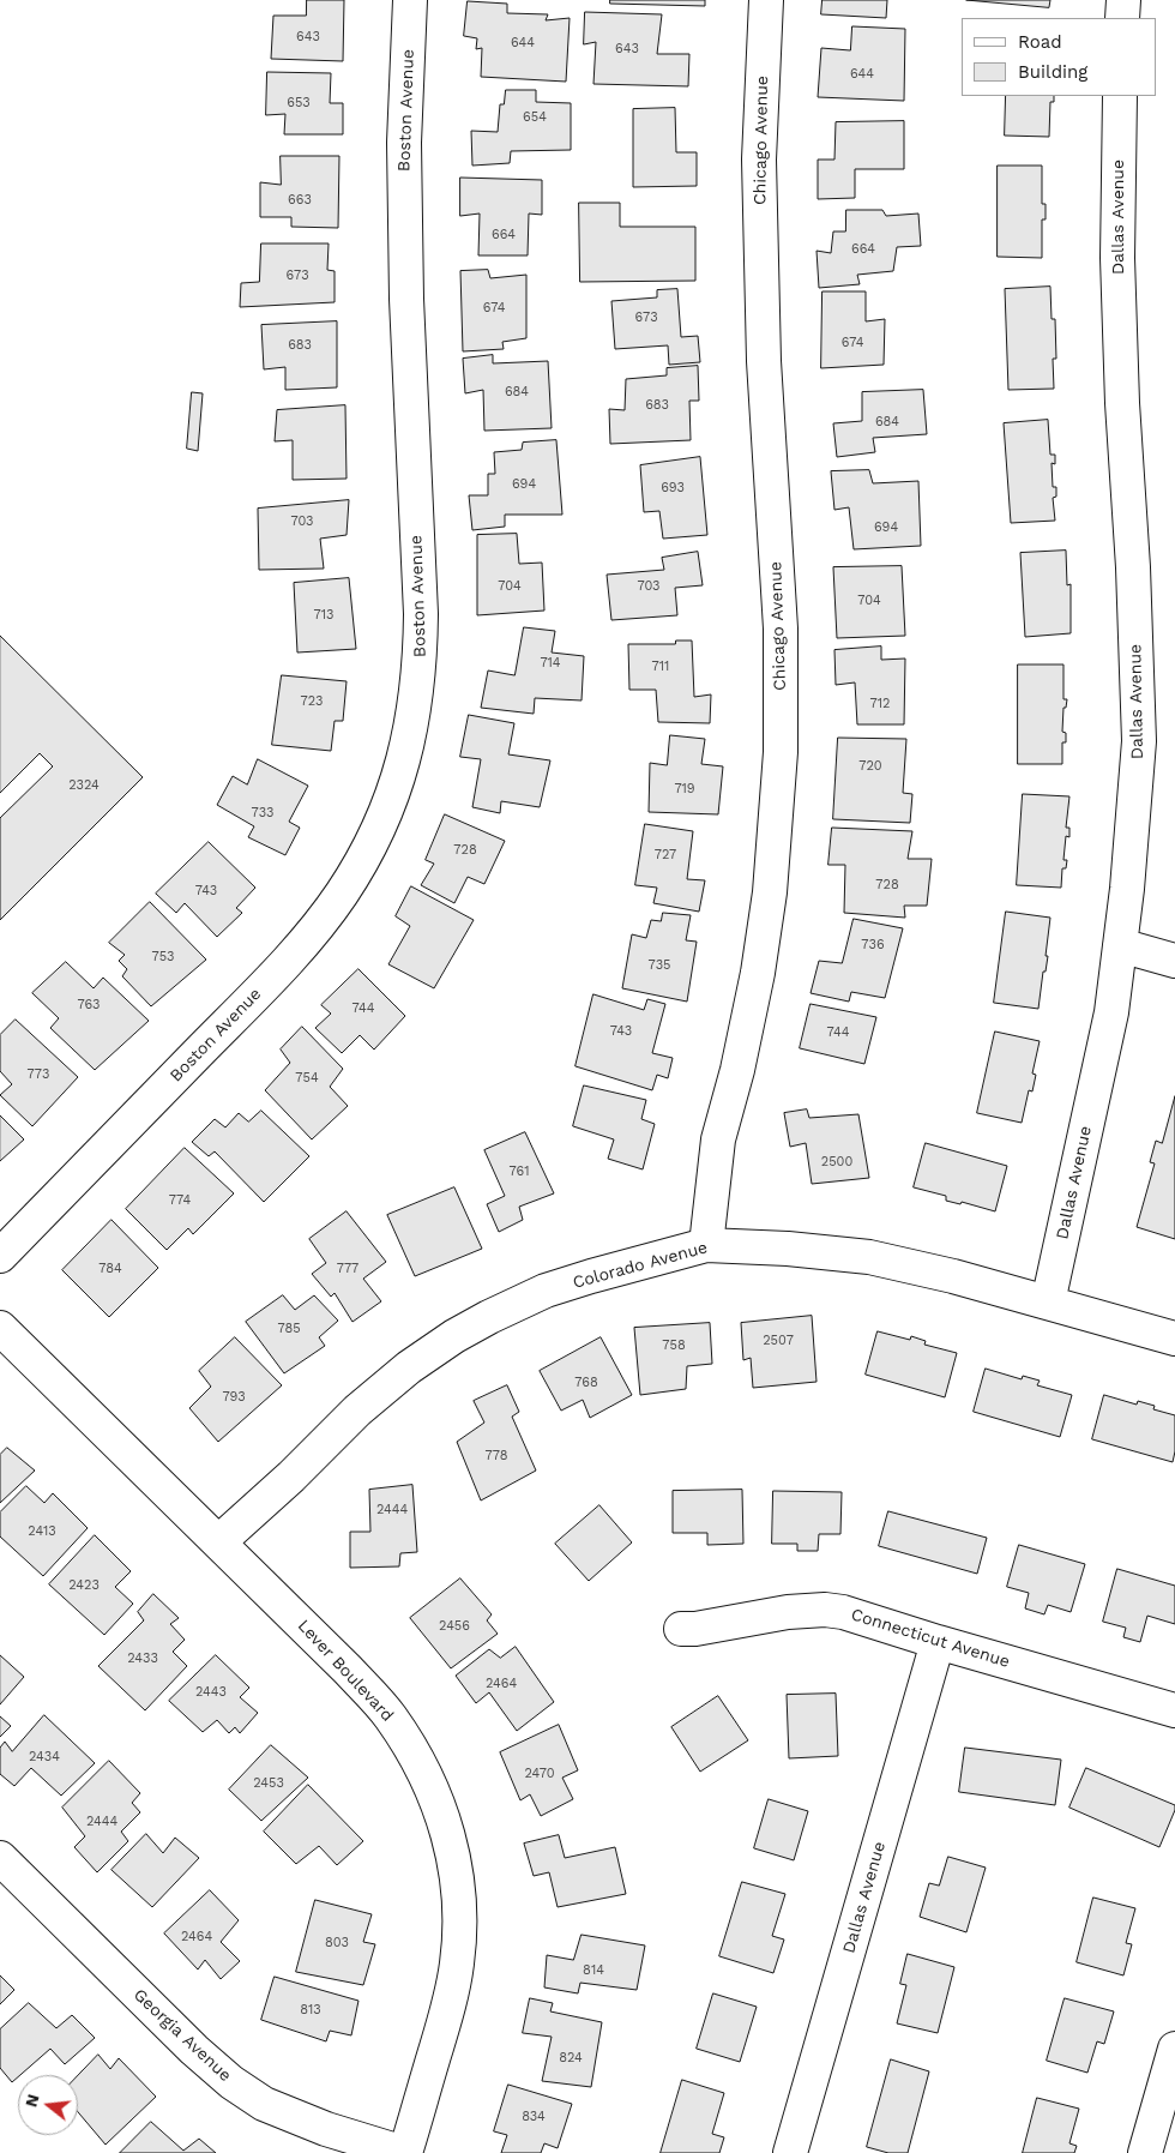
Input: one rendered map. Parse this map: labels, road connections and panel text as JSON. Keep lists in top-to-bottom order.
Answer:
{
  "streets": {
    "street": [
      "Boston Avenue",
      "Chicago Avenue",
      "Dallas Avenue",
      "Colorado Avenue",
      "Connecticut Avenue",
      "Lever Boulevard",
      "Georgia Avenue"
    ]
  },
  "crossings": [
    ["Chicago Avenue", "Colorado Avenue"],
    ["Dallas Avenue", "Colorado Avenue"],
    ["Dallas Avenue", "Connecticut Avenue"],
    ["Colorado Avenue", "Lever Boulevard"],
    ["Lever Boulevard", "Georgia Avenue"]
  ],
  "house_numbers": [
    "643",
    "644",
    "643",
    "644",
    "653",
    "654",
    "663",
    "664",
    "664",
    "673",
    "674",
    "673",
    "674",
    "683",
    "684",
    "683",
    "684",
    "694",
    "693",
    "703",
    "694",
    "704",
    "703",
    "704",
    "713",
    "714",
    "711",
    "723",
    "712",
    "720",
    "2324",
    "719",
    "733",
    "728",
    "727",
    "728",
    "743",
    "736",
    "753",
    "735",
    "763",
    "744",
    "743",
    "744",
    "773",
    "754",
    "2500",
    "761",
    "774",
    "784",
    "777",
    "785",
    "2507",
    "758",
    "768",
    "793",
    "778",
    "2444",
    "2413",
    "2423",
    "2456",
    "2433",
    "2464",
    "2443",
    "2434",
    "2470",
    "2453",
    "2444",
    "2464",
    "803",
    "814",
    "813",
    "824",
    "834"
  ],
  "legend": ["Road", "Building"],
  "north": "left"
}
